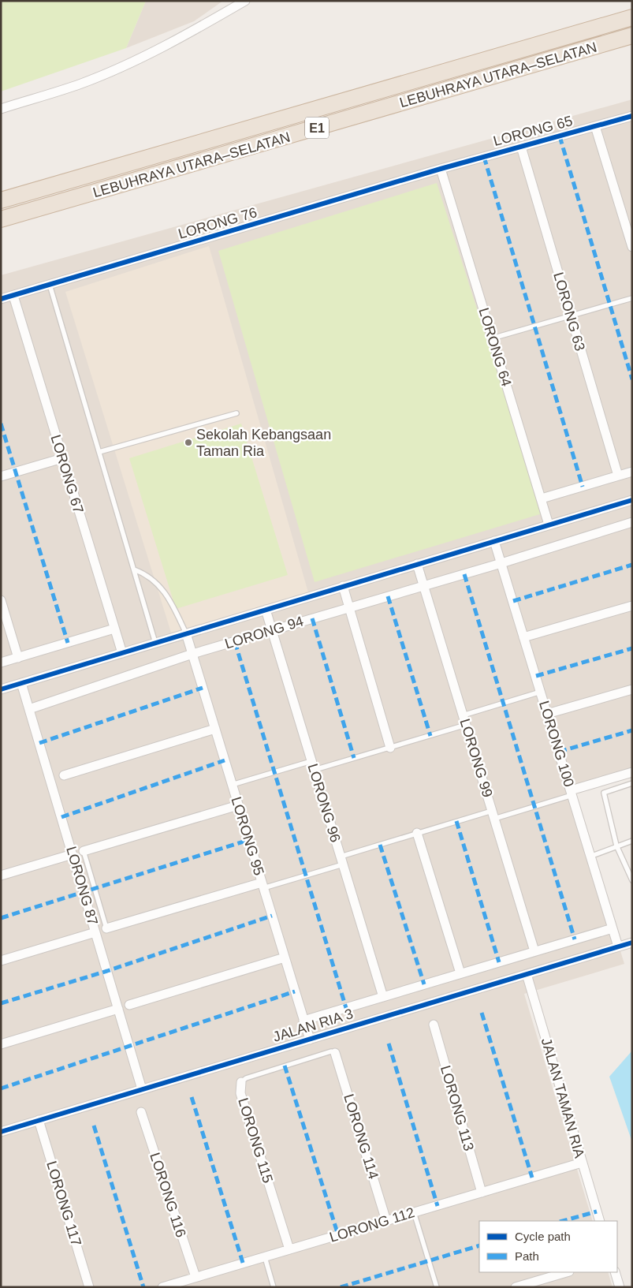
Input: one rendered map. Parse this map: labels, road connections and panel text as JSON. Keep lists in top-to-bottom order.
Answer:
{
  "streets": {
    "highway": ["LEBUHRAYA UTARA–SELATAN", "E1"],
    "street": [
      "LORONG 65",
      "LORONG 76",
      "LORONG 63",
      "LORONG 64",
      "LORONG 67",
      "LORONG 94",
      "LORONG 100",
      "LORONG 99",
      "LORONG 96",
      "LORONG 95",
      "LORONG 87",
      "JALAN RIA 3",
      "JALAN TAMAN RIA",
      "LORONG 113",
      "LORONG 114",
      "LORONG 115",
      "LORONG 116",
      "LORONG 117",
      "LORONG 112"
    ]
  },
  "crossings": [
    ["LORONG 65", "LORONG 76"],
    ["LORONG 65", "LORONG 63"],
    ["LORONG 65", "LORONG 64"],
    ["LORONG 76", "LORONG 64"],
    ["LORONG 76", "LORONG 67"],
    ["LORONG 94", "LORONG 100"],
    ["LORONG 94", "LORONG 99"],
    ["LORONG 94", "LORONG 96"],
    ["LORONG 94", "LORONG 95"],
    ["LORONG 94", "LORONG 87"],
    ["LORONG 100", "JALAN RIA 3"],
    ["LORONG 95", "JALAN RIA 3"],
    ["LORONG 87", "JALAN RIA 3"],
    ["JALAN RIA 3", "JALAN TAMAN RIA"],
    ["JALAN RIA 3", "LORONG 117"],
    ["JALAN TAMAN RIA", "LORONG 112"],
    ["LORONG 113", "LORONG 112"],
    ["LORONG 114", "LORONG 115"],
    ["LORONG 114", "LORONG 112"],
    ["LORONG 115", "LORONG 112"],
    ["LORONG 116", "LORONG 112"]
  ],
  "places": ["Sekolah Kebangsaan Taman Ria"],
  "legend": ["Cycle path", "Path"]
}
